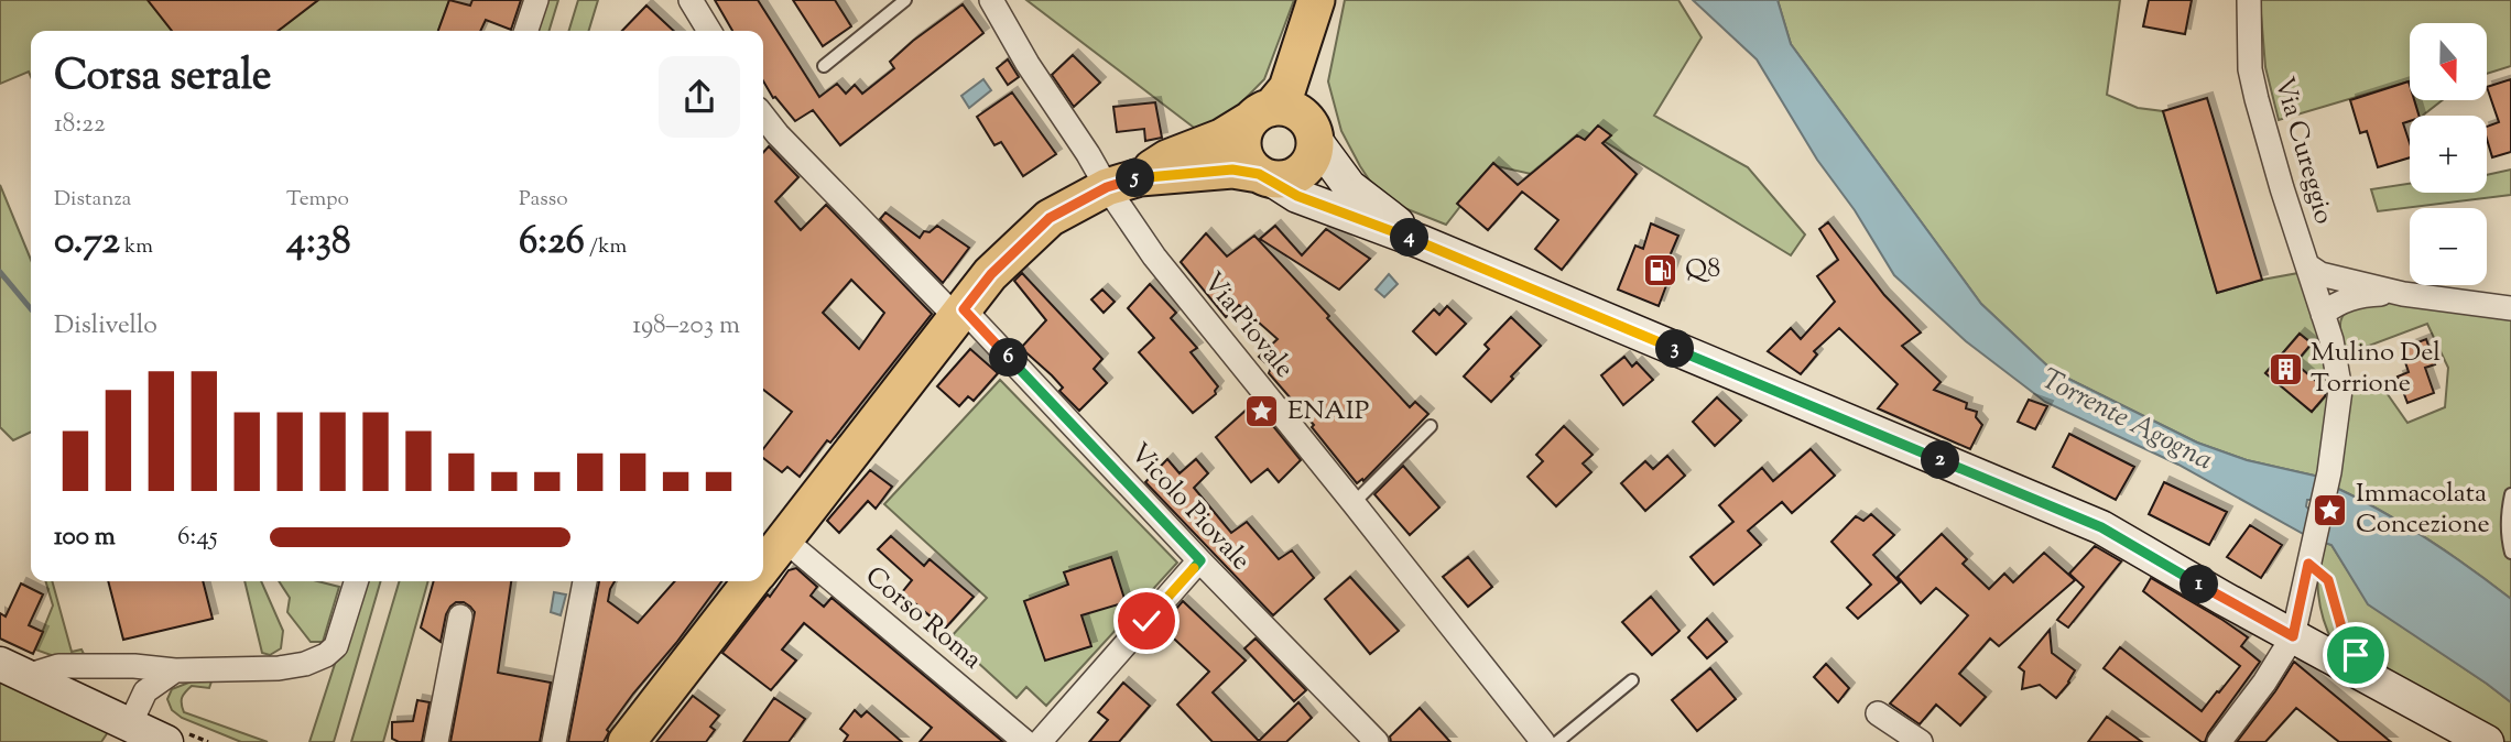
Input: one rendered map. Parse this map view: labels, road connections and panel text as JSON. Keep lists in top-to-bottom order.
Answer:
{
  "streets": {
    "street": [
      "Via Cureggio",
      "Via Piovale",
      "Vicolo Piovale",
      "Corso Roma"
    ]
  },
  "water": ["Torrente Agogna"],
  "places": {
    "fuel station": ["Q8"],
    "building": ["Mulino Del Torrione"],
    "place": ["ENAIP", "Immacolata Concezione"]
  },
  "north": "bottom",
  "page": {
    "map_buttons": ["+", "−"],
    "heading": ["Corsa serale", "18:22"],
    "pins": [
      "5",
      "4",
      "3",
      "6",
      "2",
      "1"
    ],
    "stats": [
      ["Distanza", "0.72 km"],
      ["Tempo", "4:38"],
      ["Passo", "6:26 /km"]
    ],
    "chart": ["Dislivello", "198–203 m"],
    "list": [
      {
        "name": "100 m",
        "note": "6:45"
      }
    ]
  }
}
